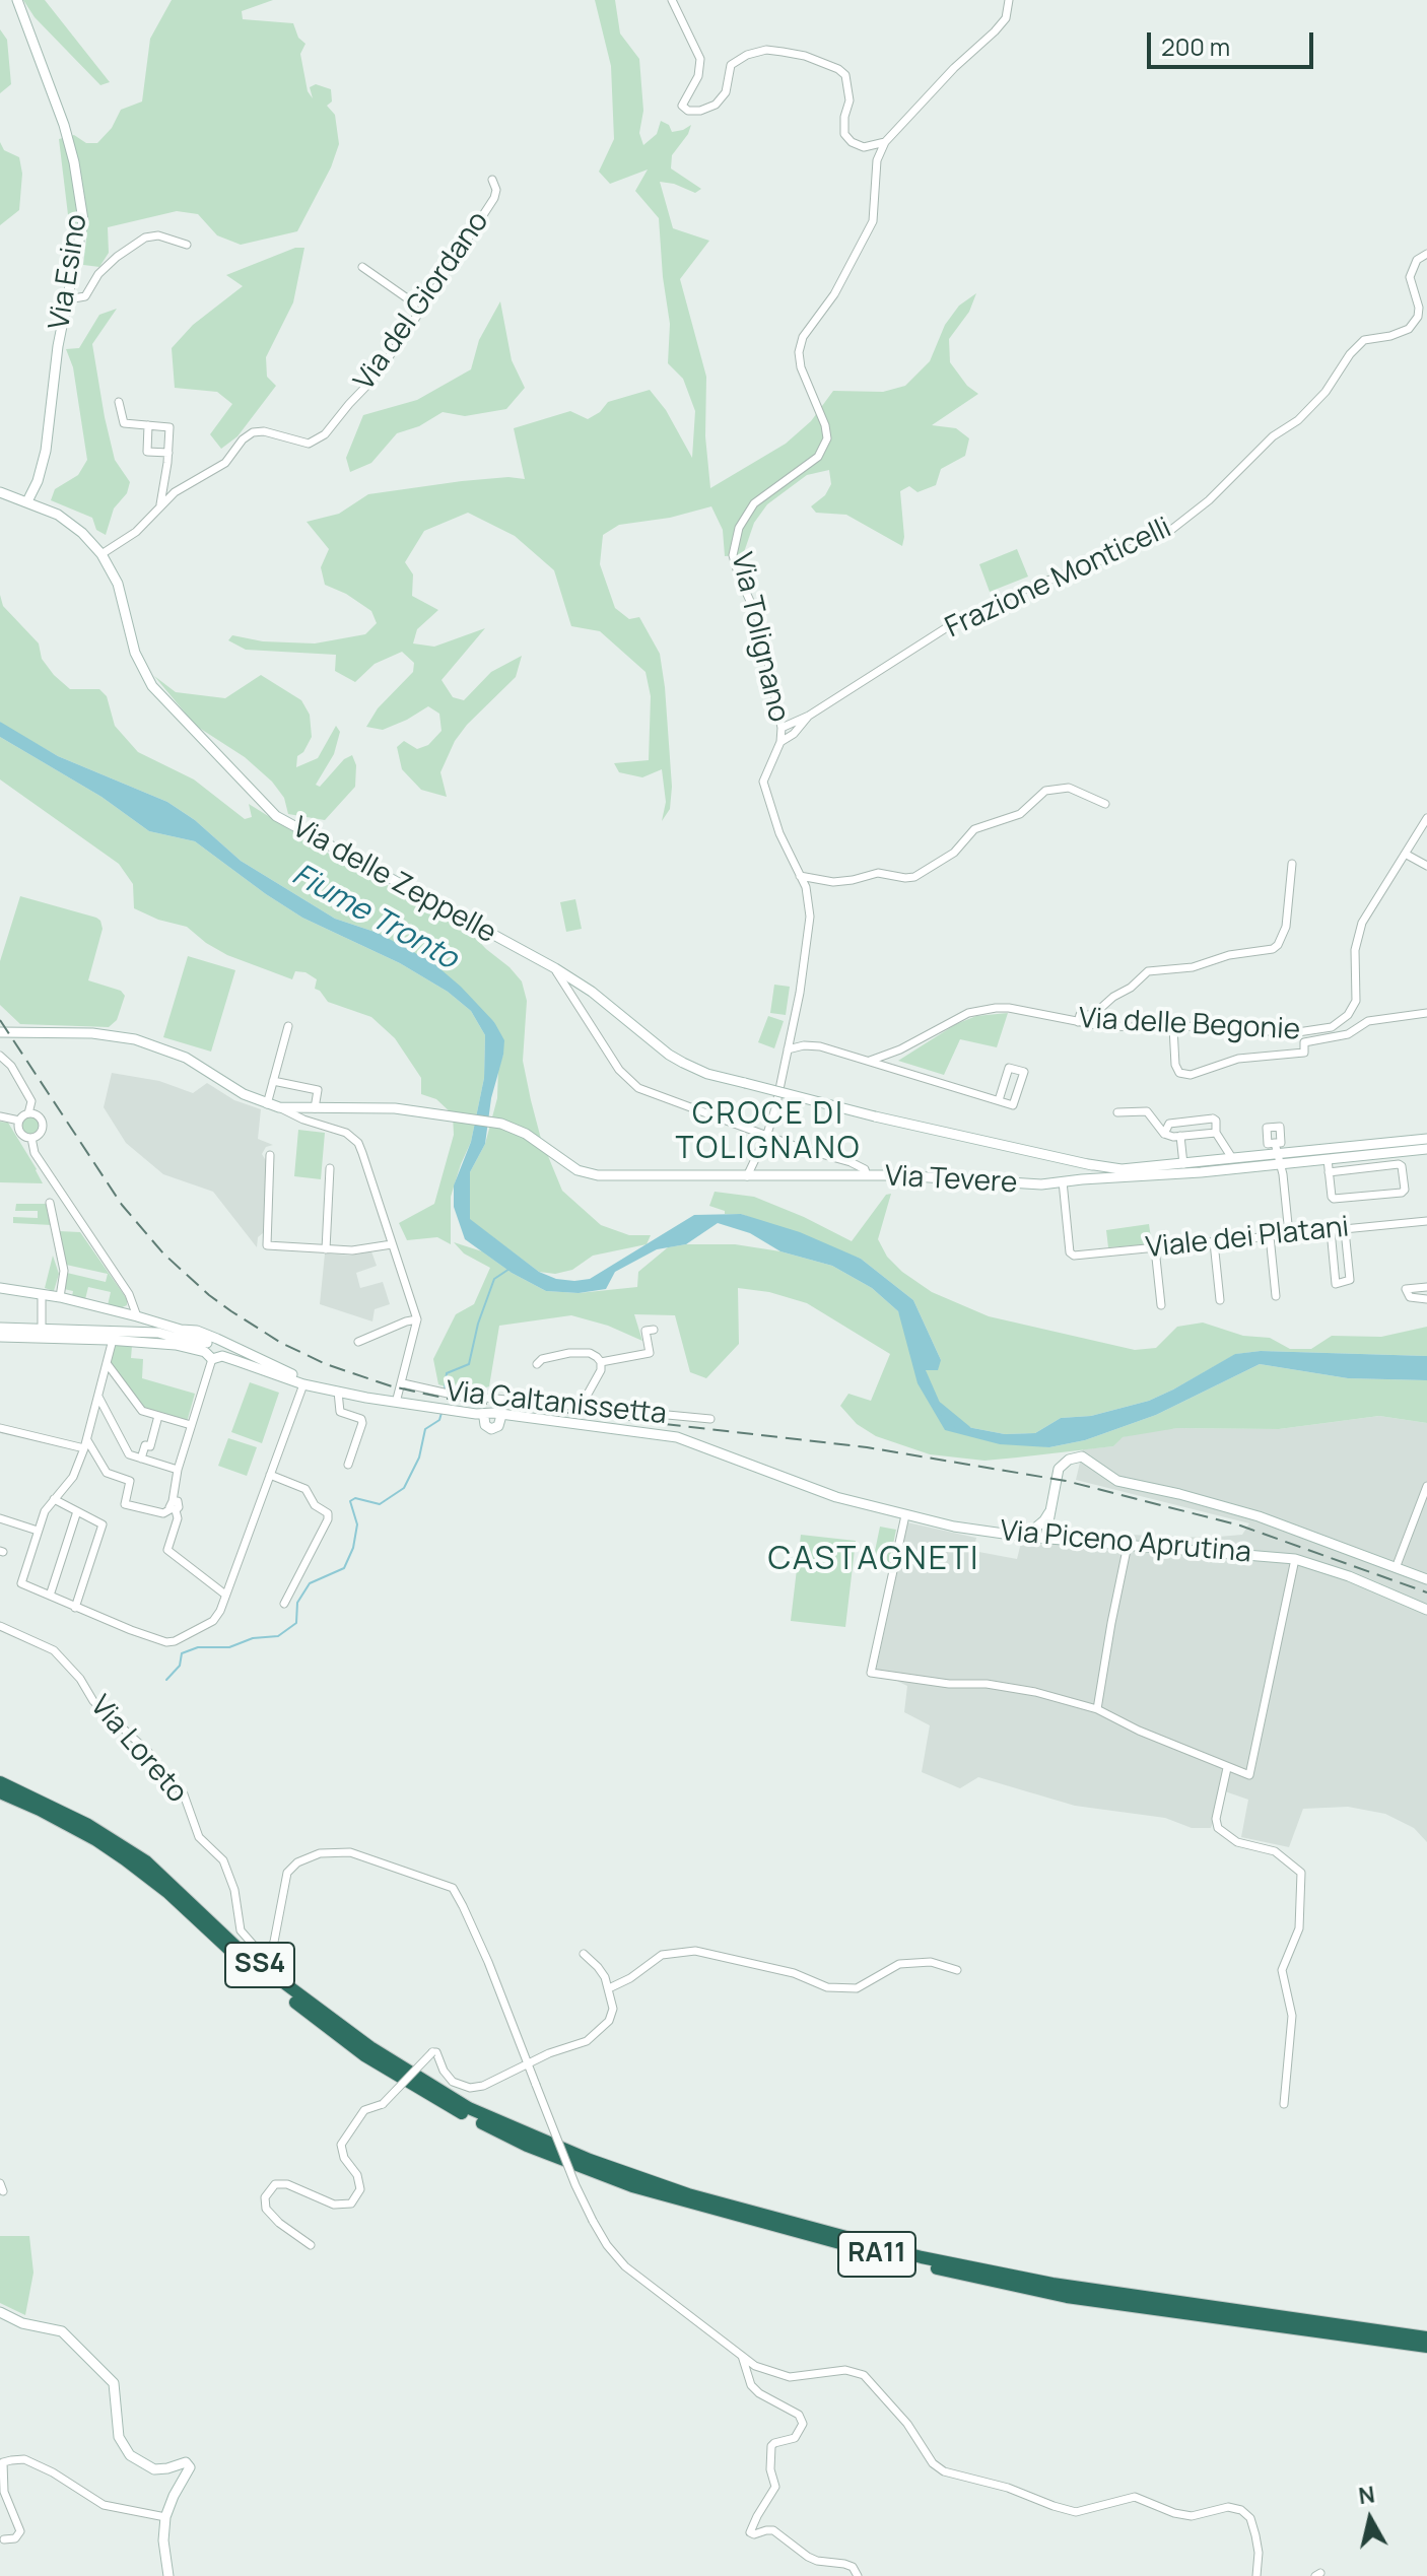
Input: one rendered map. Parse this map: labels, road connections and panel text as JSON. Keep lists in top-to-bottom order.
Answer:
{
  "streets": {
    "highway": ["SS4", "RA11"],
    "main road": [
      "Via Esino",
      "Via delle Zeppelle",
      "Via Tevere",
      "Via Piceno Aprutina"
    ],
    "street": [
      "Via del Giordano",
      "Frazione Monticelli",
      "Via Tolignano",
      "Via delle Begonie",
      "Viale dei Platani",
      "Via Caltanissetta",
      "Via Loreto"
    ]
  },
  "crossings": [
    ["Via Esino", "Via delle Zeppelle"],
    ["Via del Giordano", "Via delle Zeppelle"],
    ["Frazione Monticelli", "Via Tolignano"],
    ["Via Tolignano", "Via delle Zeppelle"],
    ["Via Tolignano", "Via Tevere"],
    ["Via delle Zeppelle", "Via Tevere"],
    ["Via Tevere", "Viale dei Platani"],
    ["SS4", "RA11"]
  ],
  "districts": ["CROCE DI TOLIGNANO", "CASTAGNETI"],
  "water": ["Fiume Tronto"],
  "scale_bar": "200 m",
  "north": "top"
}
